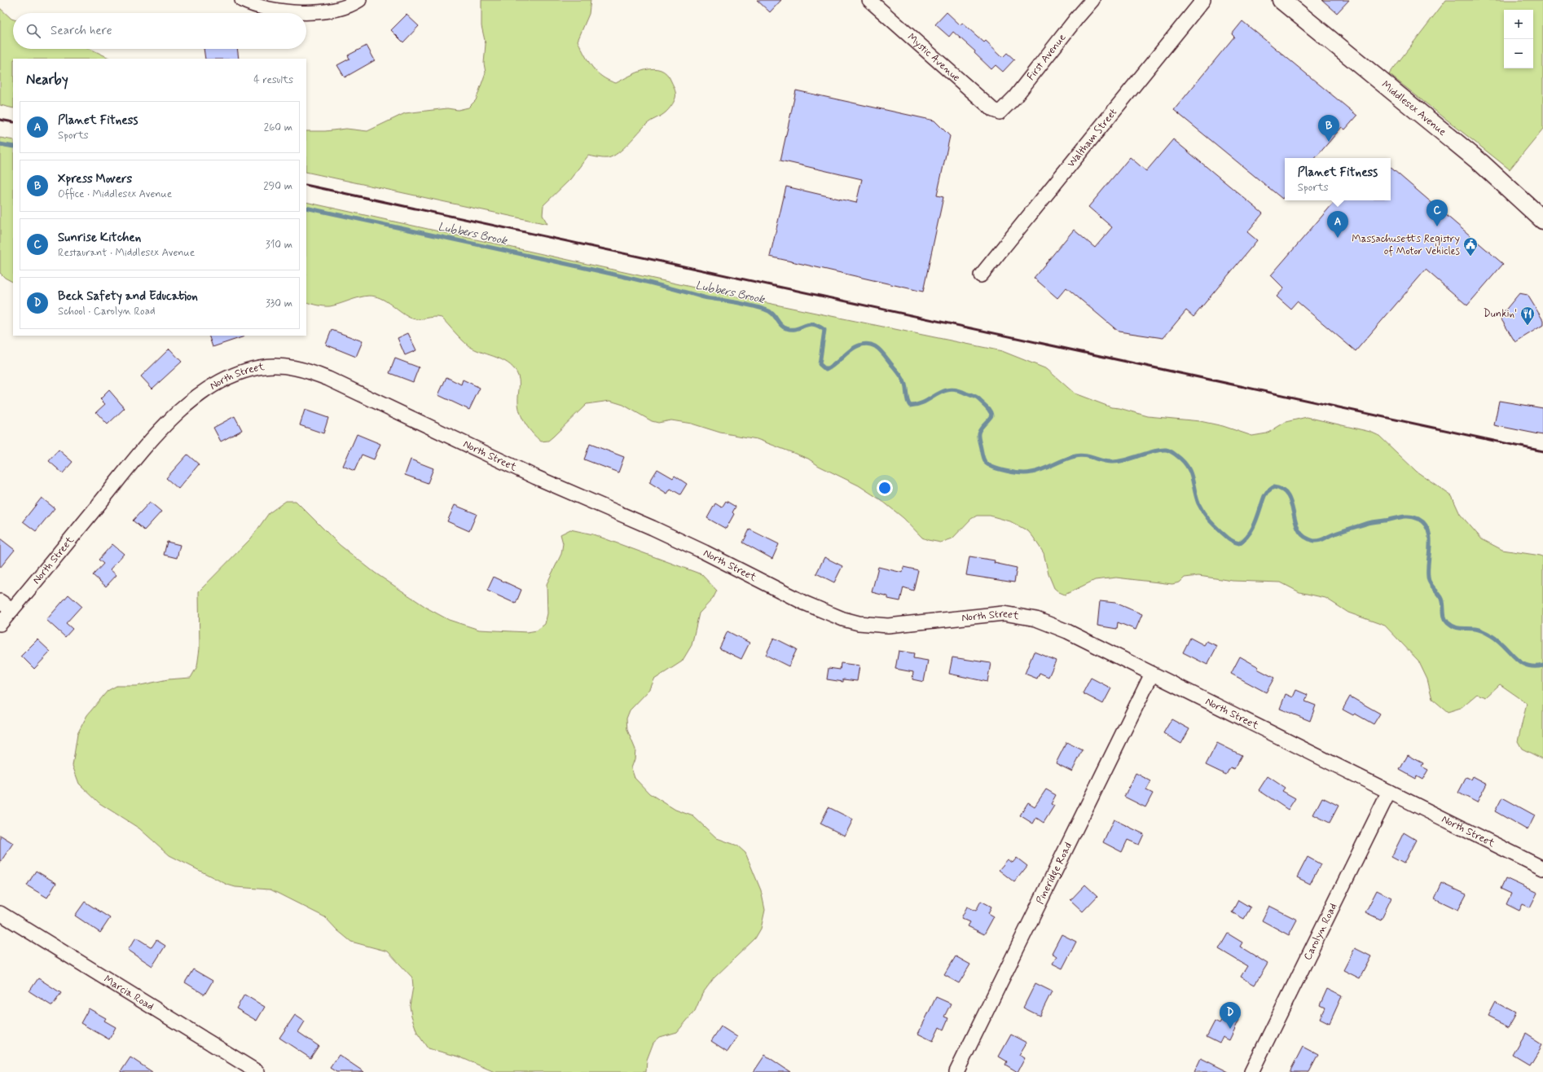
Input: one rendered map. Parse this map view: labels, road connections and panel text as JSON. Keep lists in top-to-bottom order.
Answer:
{
  "streets": {
    "main road": ["Middlesex Avenue"],
    "street": [
      "Mystic Avenue",
      "First Avenue",
      "Waltham Street",
      "North Street",
      "Pineridge Road",
      "Carolyn Road",
      "Marcia Road"
    ]
  },
  "crossings": [
    ["Mystic Avenue", "First Avenue"],
    ["North Street", "Pineridge Road"],
    ["North Street", "Carolyn Road"]
  ],
  "water": ["Lubbers Brook"],
  "places": {
    "public building": ["Massachusetts Registry of Motor Vehicles"],
    "restaurant": ["Dunkin'"]
  },
  "page": {
    "map_buttons": ["+", "−"],
    "search": "Search here",
    "heading": ["Nearby", "4 results"],
    "list": [
      {
        "mark": "A",
        "name": "Planet Fitness",
        "note": "Sports",
        "value": "260 m"
      },
      {
        "mark": "B",
        "name": "Xpress Movers",
        "note": "Office · Middlesex Avenue",
        "value": "290 m"
      },
      {
        "mark": "C",
        "name": "Sunrise Kitchen",
        "note": "Restaurant · Middlesex Avenue",
        "value": "310 m"
      },
      {
        "mark": "D",
        "name": "Beck Safety and Education",
        "note": "School · Carolyn Road",
        "value": "330 m"
      }
    ],
    "pins": [
      "B",
      "C",
      "A",
      "D"
    ],
    "popup": ["Planet Fitness", "Sports"]
  }
}
